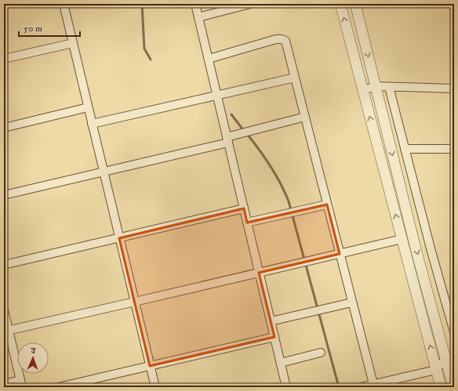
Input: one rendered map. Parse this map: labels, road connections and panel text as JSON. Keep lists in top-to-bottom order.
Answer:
{
  "scale_bar": "50 m",
  "north": "top"
}
